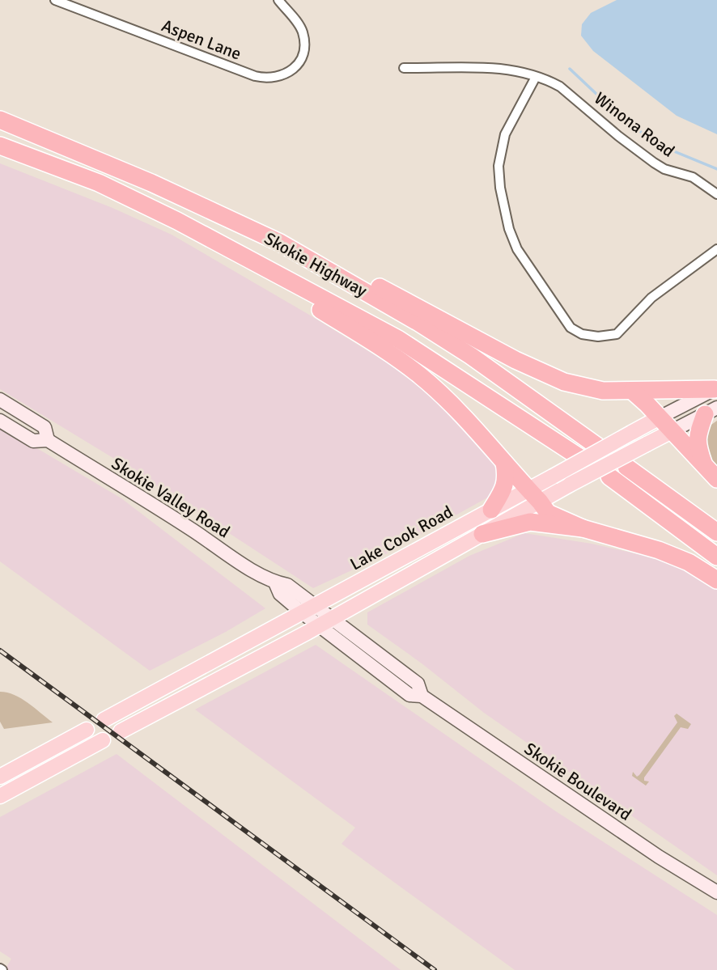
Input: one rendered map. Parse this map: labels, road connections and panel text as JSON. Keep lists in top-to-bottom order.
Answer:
{
  "streets": {
    "highway": ["Skokie Highway"],
    "main road": ["Skokie Valley Road", "Lake Cook Road", "Skokie Boulevard"],
    "street": ["Aspen Lane", "Winona Road"]
  },
  "crossings": [
    ["Skokie Valley Road", "Lake Cook Road"],
    ["Skokie Valley Road", "Skokie Boulevard"],
    ["Lake Cook Road", "Skokie Boulevard"]
  ]
}
